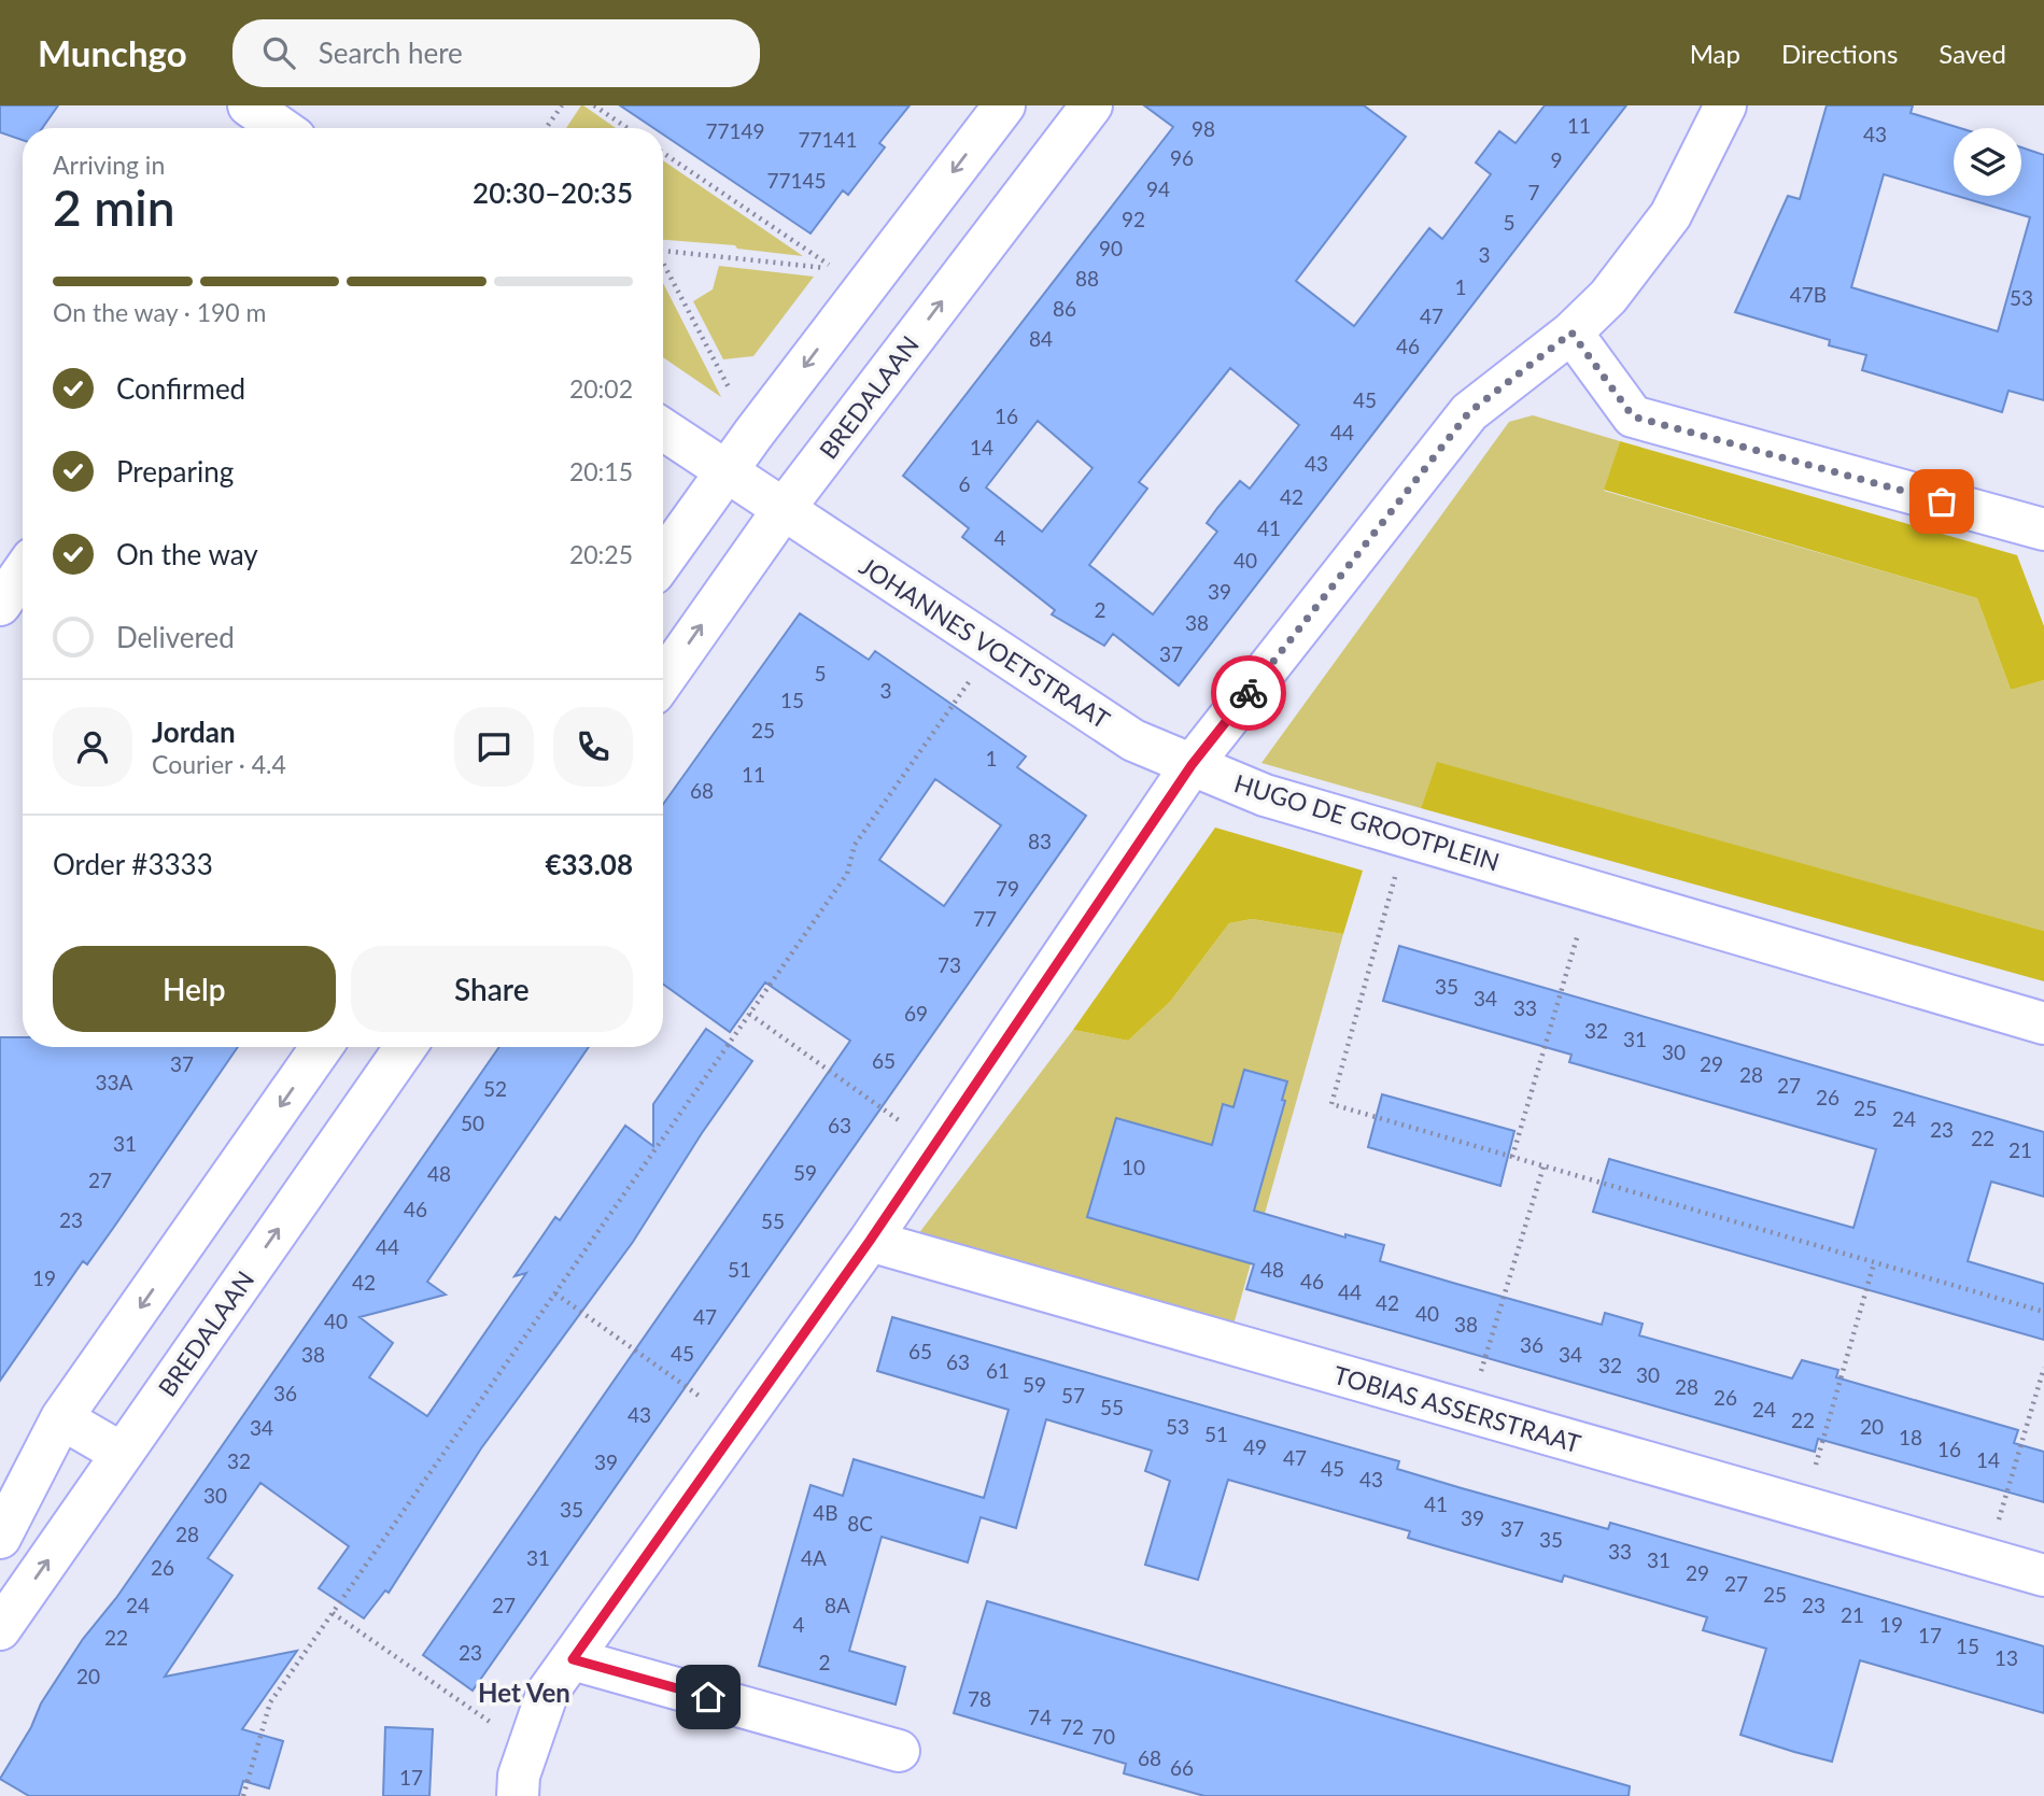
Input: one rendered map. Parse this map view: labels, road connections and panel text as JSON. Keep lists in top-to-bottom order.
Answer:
{
  "streets": {
    "street": [
      "BREDALAAN",
      "JOHANNES VOETSTRAAT",
      "HUGO DE GROOTPLEIN",
      "TOBIAS ASSERSTRAAT"
    ]
  },
  "crossings": [
    ["BREDALAAN", "JOHANNES VOETSTRAAT"],
    ["JOHANNES VOETSTRAAT", "HUGO DE GROOTPLEIN"]
  ],
  "districts": ["Het Ven"],
  "house_numbers": [
    "11",
    "98",
    "77149",
    "43",
    "77141",
    "96",
    "9",
    "77145",
    "94",
    "7",
    "92",
    "5",
    "90",
    "3",
    "88",
    "1",
    "47B",
    "53",
    "86",
    "47",
    "84",
    "46",
    "45",
    "16",
    "44",
    "14",
    "43",
    "6",
    "42",
    "41",
    "4",
    "40",
    "39",
    "2",
    "38",
    "37",
    "5",
    "3",
    "15",
    "25",
    "1",
    "11",
    "68",
    "83",
    "79",
    "77",
    "73",
    "35",
    "34",
    "33",
    "69",
    "32",
    "31",
    "30",
    "65",
    "37",
    "29",
    "28",
    "33A",
    "27",
    "52",
    "26",
    "25",
    "24",
    "50",
    "63",
    "23",
    "22",
    "31",
    "21",
    "10",
    "59",
    "48",
    "27",
    "46",
    "23",
    "55",
    "44",
    "51",
    "48",
    "19",
    "46",
    "42",
    "44",
    "42",
    "40",
    "47",
    "40",
    "38",
    "36",
    "65",
    "45",
    "38",
    "34",
    "63",
    "32",
    "61",
    "30",
    "59",
    "28",
    "36",
    "57",
    "26",
    "55",
    "24",
    "43",
    "22",
    "53",
    "20",
    "34",
    "51",
    "18",
    "49",
    "16",
    "47",
    "14",
    "32",
    "39",
    "45",
    "43",
    "30",
    "41",
    "35",
    "4B",
    "39",
    "8C",
    "37",
    "28",
    "35",
    "33",
    "31",
    "4A",
    "31",
    "26",
    "29",
    "27",
    "25",
    "24",
    "27",
    "8A",
    "23",
    "21",
    "4",
    "19",
    "17",
    "22",
    "15",
    "23",
    "13",
    "2",
    "20",
    "78",
    "74",
    "72",
    "70",
    "68",
    "66",
    "17"
  ],
  "page": {
    "header": "Munchgo",
    "search": "Search here",
    "nav": ["Map", "Directions", "Saved"],
    "heading": ["2 min", "Arriving in", "20:30–20:35"],
    "panel": [
      "Jordan",
      "Courier · 4.4",
      "Order #3333",
      "€33.08"
    ],
    "bar": "On the way · 190 m",
    "list": [
      ["Confirmed", "20:02"],
      ["Preparing", "20:15"],
      ["On the way", "20:25"],
      "Delivered"
    ],
    "buttons": ["Help", "Share"]
  }
}
